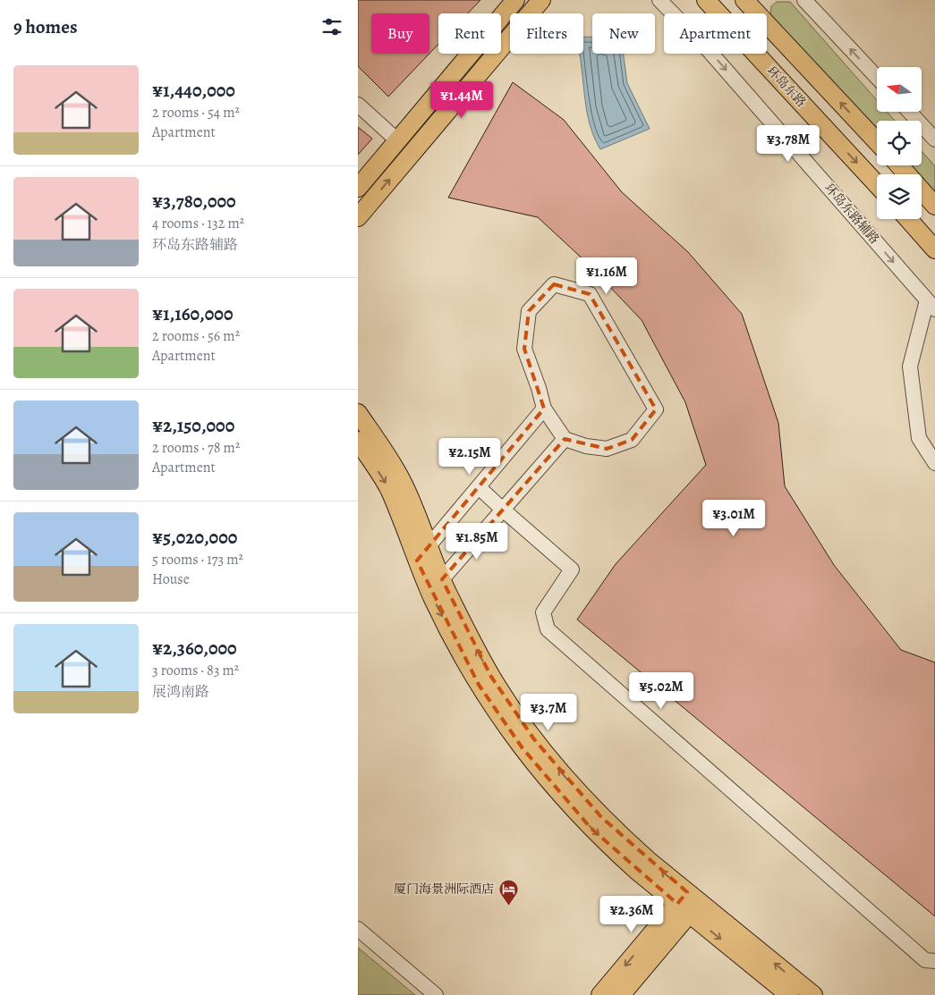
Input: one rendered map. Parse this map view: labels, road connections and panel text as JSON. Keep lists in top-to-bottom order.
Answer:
{
  "streets": {
    "main road": ["环岛东路"],
    "street": ["环岛东路辅路"]
  },
  "places": {
    "hotel": ["厦门海景洲际酒店"]
  },
  "north": "left",
  "page": {
    "heading": "9 homes",
    "chip": [
      "Buy",
      "Rent",
      "Filters",
      "New",
      "Apartment"
    ],
    "list": [
      {
        "name": "¥1,440,000",
        "note": "2 rooms · 54 m² · Apartment"
      },
      {
        "name": "¥3,780,000",
        "note": "4 rooms · 132 m² · 环岛东路辅路"
      },
      {
        "name": "¥1,160,000",
        "note": "2 rooms · 56 m² · Apartment"
      },
      {
        "name": "¥2,150,000",
        "note": "2 rooms · 78 m² · Apartment"
      },
      {
        "name": "¥5,020,000",
        "note": "5 rooms · 173 m² · House"
      },
      {
        "name": "¥2,360,000",
        "note": "3 rooms · 83 m² · 展鸿南路"
      }
    ],
    "price": [
      "¥1.44M",
      "¥3.78M",
      "¥1.16M",
      "¥2.15M",
      "¥3.01M",
      "¥1.85M",
      "¥5.02M",
      "¥3.7M",
      "¥2.36M"
    ]
  }
}
